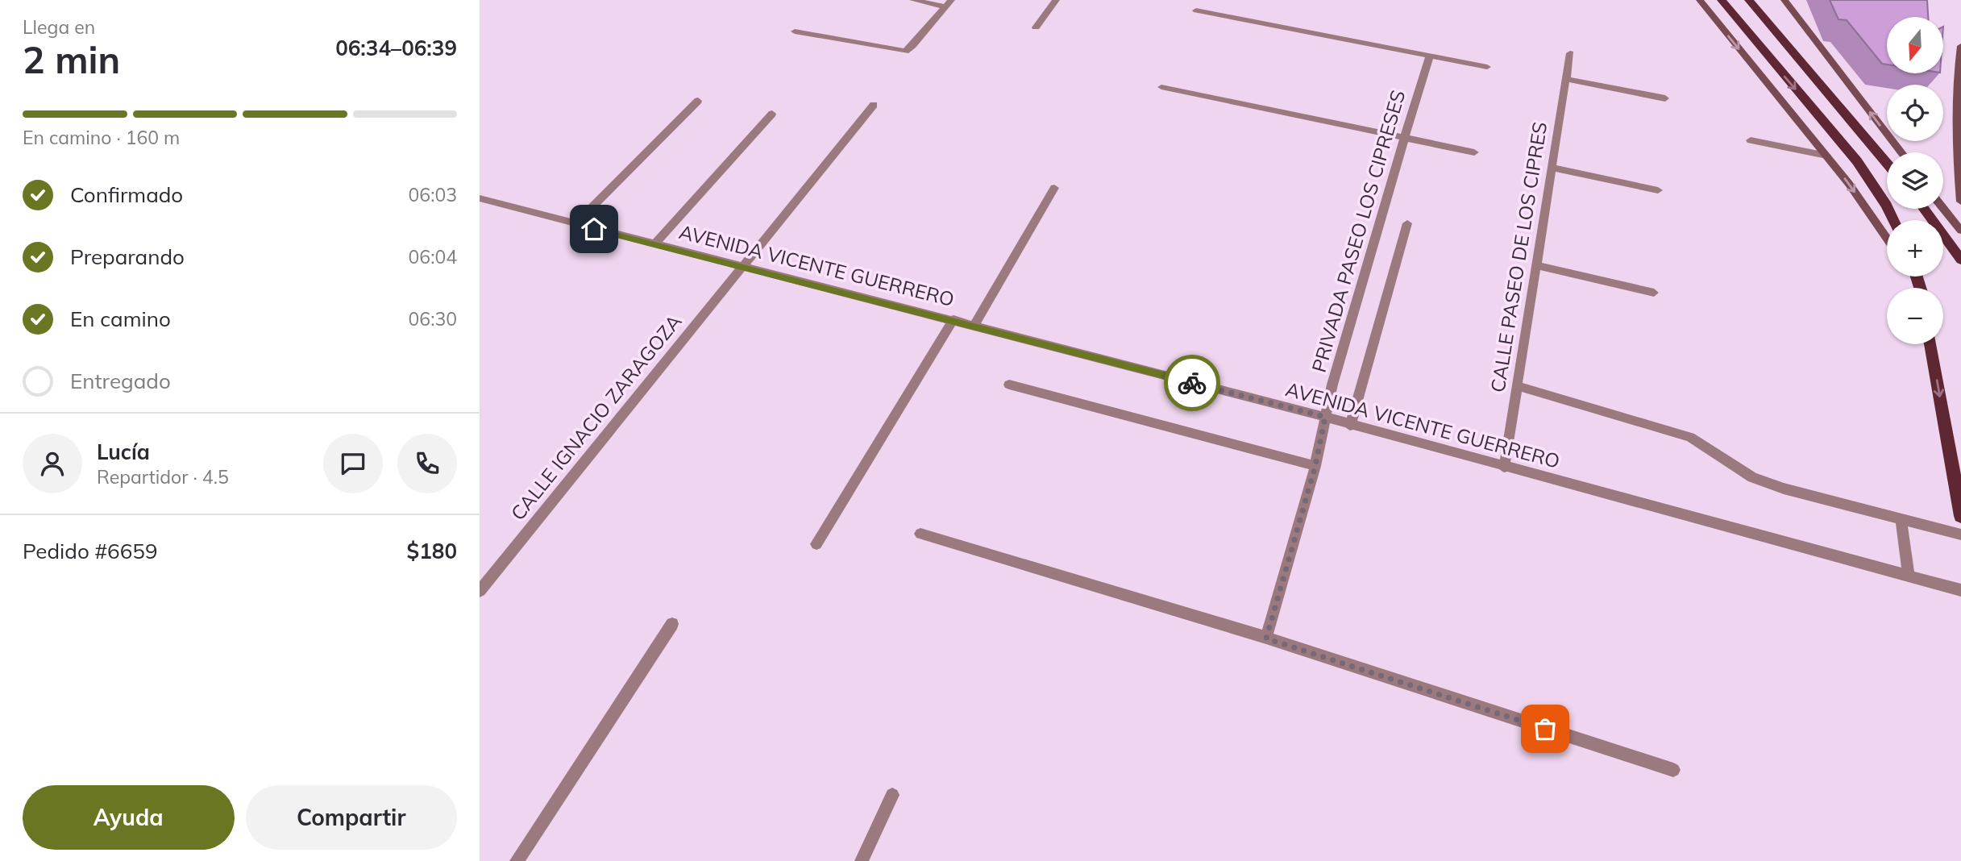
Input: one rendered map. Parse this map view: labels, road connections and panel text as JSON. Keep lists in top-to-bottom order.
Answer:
{
  "streets": {
    "street": [
      "PRIVADA PASEO LOS CIPRESES",
      "CALLE PASEO DE LOS CIPRES",
      "AVENIDA VICENTE GUERRERO",
      "CALLE IGNACIO ZARAGOZA"
    ]
  },
  "crossings": [
    ["PRIVADA PASEO LOS CIPRESES", "AVENIDA VICENTE GUERRERO"],
    ["CALLE PASEO DE LOS CIPRES", "AVENIDA VICENTE GUERRERO"],
    ["AVENIDA VICENTE GUERRERO", "CALLE IGNACIO ZARAGOZA"]
  ],
  "north": "bottom",
  "page": {
    "heading": ["2 min", "Llega en", "06:34–06:39"],
    "panel": [
      "Lucía",
      "Repartidor · 4.5",
      "Pedido #6659",
      "$180"
    ],
    "map_buttons": ["+", "−"],
    "bar": "En camino · 160 m",
    "list": [
      ["Confirmado", "06:03"],
      ["Preparando", "06:04"],
      ["En camino", "06:30"],
      "Entregado"
    ],
    "buttons": ["Ayuda", "Compartir"]
  }
}
